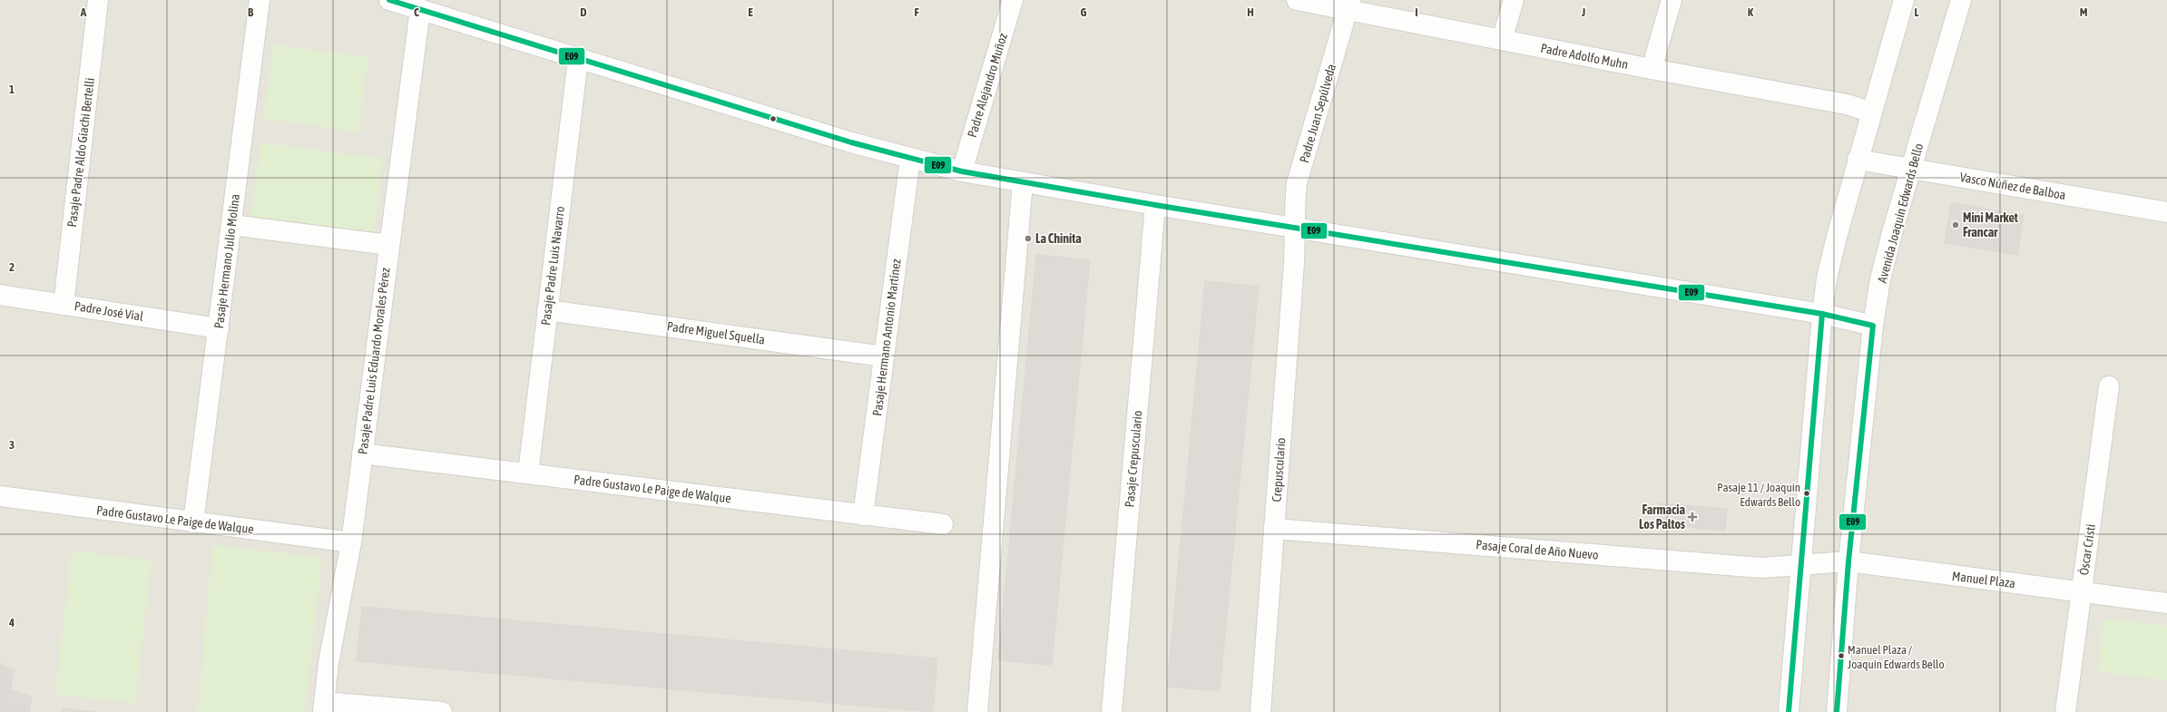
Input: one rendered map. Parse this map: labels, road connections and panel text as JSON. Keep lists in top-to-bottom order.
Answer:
{
  "streets": {
    "street": [
      "Padre Adolfo Muhn",
      "Padre Alejandro Muñoz",
      "Padre Juan Sepúlveda",
      "Pasaje Padre Aldo Giachi Bertelli",
      "Vasco Núñez de Balboa",
      "Avenida Joaquín Edwards Bello",
      "Pasaje Hermano Julio Molina",
      "Pasaje Padre Luis Navarro",
      "Padre José Vial",
      "Padre Miguel Squella",
      "Pasaje Hermano Antonio Martínez",
      "Pasaje Padre Luis Eduardo Morales Pérez",
      "Pasaje Crepusculario",
      "Crepusculario",
      "Padre Gustavo Le Paige de Walque",
      "Pasaje Coral de Año Nuevo",
      "Óscar Cristi",
      "Manuel Plaza"
    ]
  },
  "crossings": [
    ["Padre Adolfo Muhn", "Padre Juan Sepúlveda"],
    ["Padre Juan Sepúlveda", "Crepusculario"],
    ["Pasaje Padre Aldo Giachi Bertelli", "Padre José Vial"],
    ["Vasco Núñez de Balboa", "Avenida Joaquín Edwards Bello"],
    ["Avenida Joaquín Edwards Bello", "Manuel Plaza"],
    ["Pasaje Hermano Julio Molina", "Padre José Vial"],
    ["Pasaje Hermano Julio Molina", "Padre Gustavo Le Paige de Walque"],
    ["Pasaje Padre Luis Navarro", "Padre Miguel Squella"],
    ["Pasaje Padre Luis Navarro", "Padre Gustavo Le Paige de Walque"],
    ["Padre Miguel Squella", "Pasaje Hermano Antonio Martínez"],
    ["Pasaje Hermano Antonio Martínez", "Padre Gustavo Le Paige de Walque"],
    ["Pasaje Padre Luis Eduardo Morales Pérez", "Padre Gustavo Le Paige de Walque"],
    ["Crepusculario", "Pasaje Coral de Año Nuevo"],
    ["Pasaje Coral de Año Nuevo", "Manuel Plaza"],
    ["Óscar Cristi", "Manuel Plaza"]
  ],
  "places": {
    "other": [
      "Mini Market Francar",
      "La Chinita",
      "Pasaje 11 / Joaquín Edwards Bello",
      "Manuel Plaza / Joaquín Edwards Bello"
    ],
    "health": ["Farmacia Los Paltos"]
  },
  "lines": ["transit line E09"],
  "grid": {
    "columns": [
      "A",
      "B",
      "C",
      "D",
      "E",
      "F",
      "G",
      "H",
      "I",
      "J",
      "K",
      "L",
      "M"
    ],
    "rows": [
      "1",
      "2",
      "3",
      "4"
    ]
  }
}
